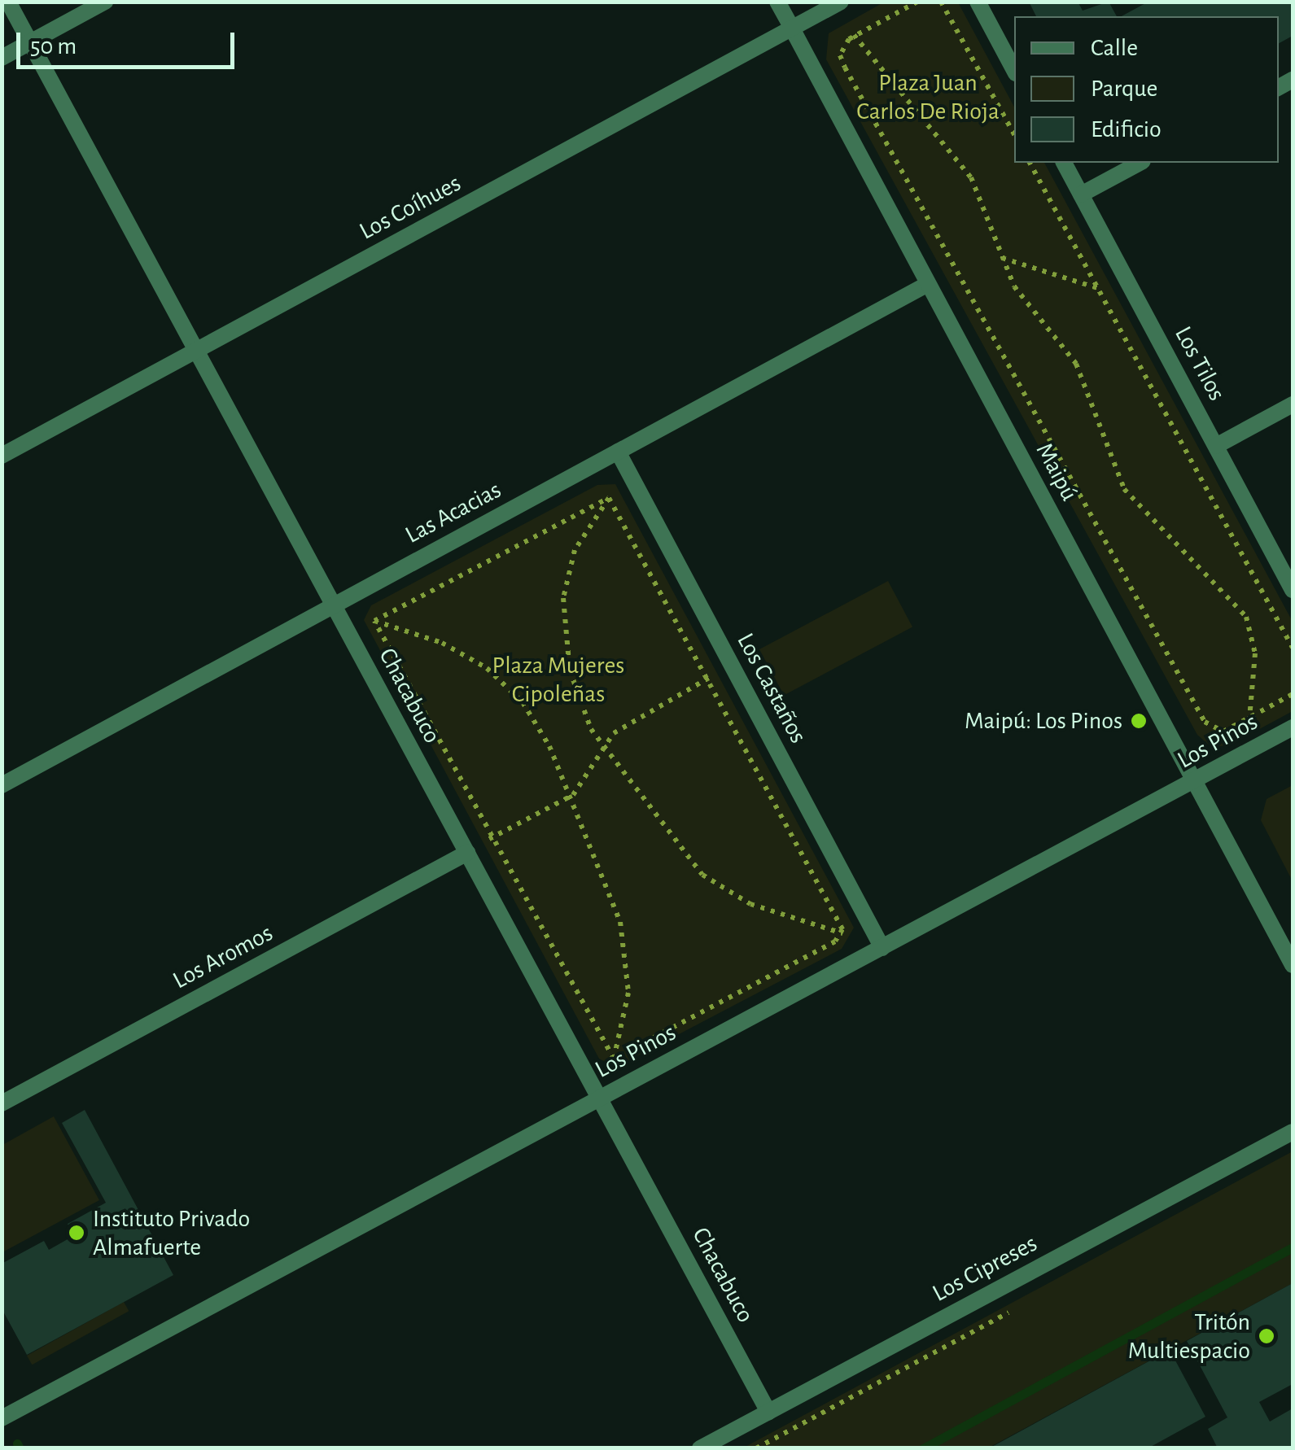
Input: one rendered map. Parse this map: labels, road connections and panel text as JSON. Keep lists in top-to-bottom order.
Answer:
{
  "streets": {
    "street": [
      "Los Coíhues",
      "Los Tilos",
      "Maipú",
      "Las Acacias",
      "Los Castaños",
      "Chacabuco",
      "Los Pinos",
      "Los Aromos",
      "Los Cipreses"
    ]
  },
  "crossings": [
    ["Los Coíhues", "Maipú"],
    ["Los Coíhues", "Chacabuco"],
    ["Maipú", "Las Acacias"],
    ["Maipú", "Los Pinos"],
    ["Las Acacias", "Los Castaños"],
    ["Las Acacias", "Chacabuco"],
    ["Los Castaños", "Los Pinos"],
    ["Chacabuco", "Los Pinos"],
    ["Chacabuco", "Los Aromos"],
    ["Chacabuco", "Los Cipreses"]
  ],
  "parks": ["Plaza Juan Carlos De Rioja", "Plaza Mujeres Cipoleñas"],
  "places": ["Maipú: Los Pinos", "Instituto Privado Almafuerte", "Tritón Multiespacio"],
  "legend": ["Calle", "Parque", "Edificio"],
  "scale_bar": "50 m"
}
